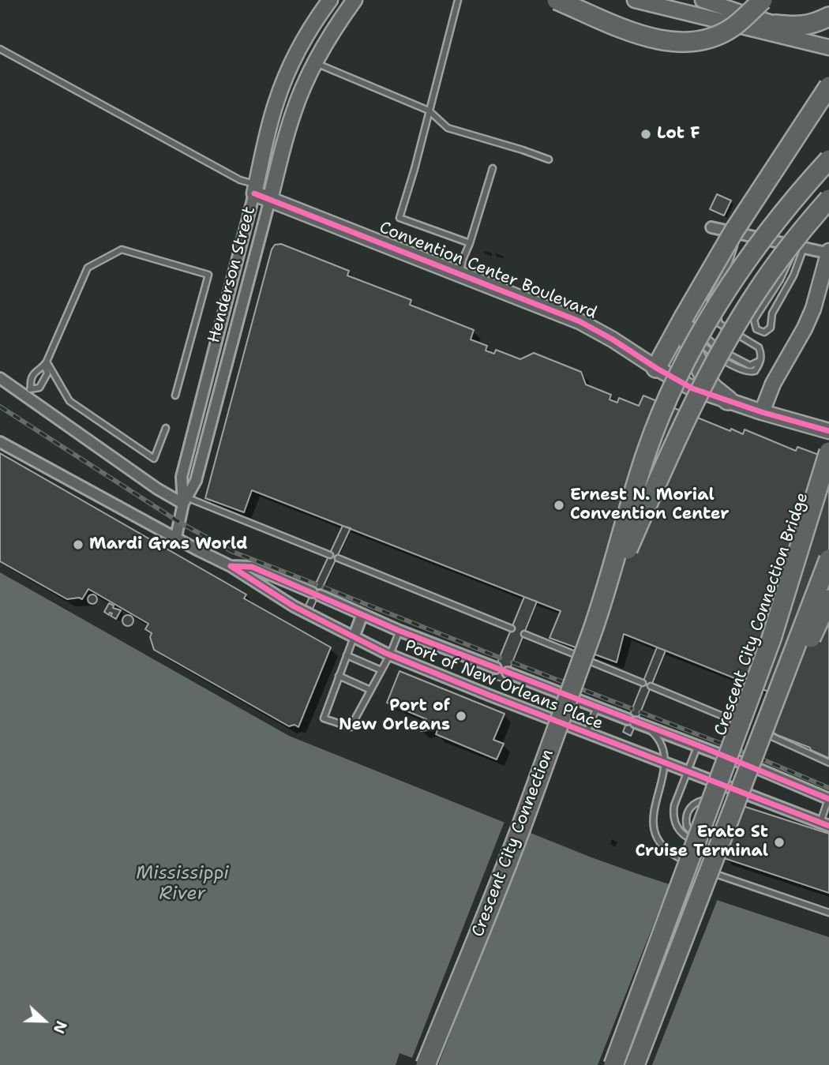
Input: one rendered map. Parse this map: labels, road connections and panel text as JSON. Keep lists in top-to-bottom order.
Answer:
{
  "streets": {
    "highway": ["Crescent City Connection Bridge", "Crescent City Connection"],
    "street": ["Convention Center Boulevard", "Henderson Street", "Port of New Orleans Place"]
  },
  "crossings": [
    ["Convention Center Boulevard", "Henderson Street"],
    ["Henderson Street", "Port of New Orleans Place"]
  ],
  "water": ["Mississippi River"],
  "places": [
    "Lot F",
    "Ernest N. Morial Convention Center",
    "Mardi Gras World",
    "Port of New Orleans",
    "Erato St Cruise Terminal"
  ],
  "north": "right"
}
